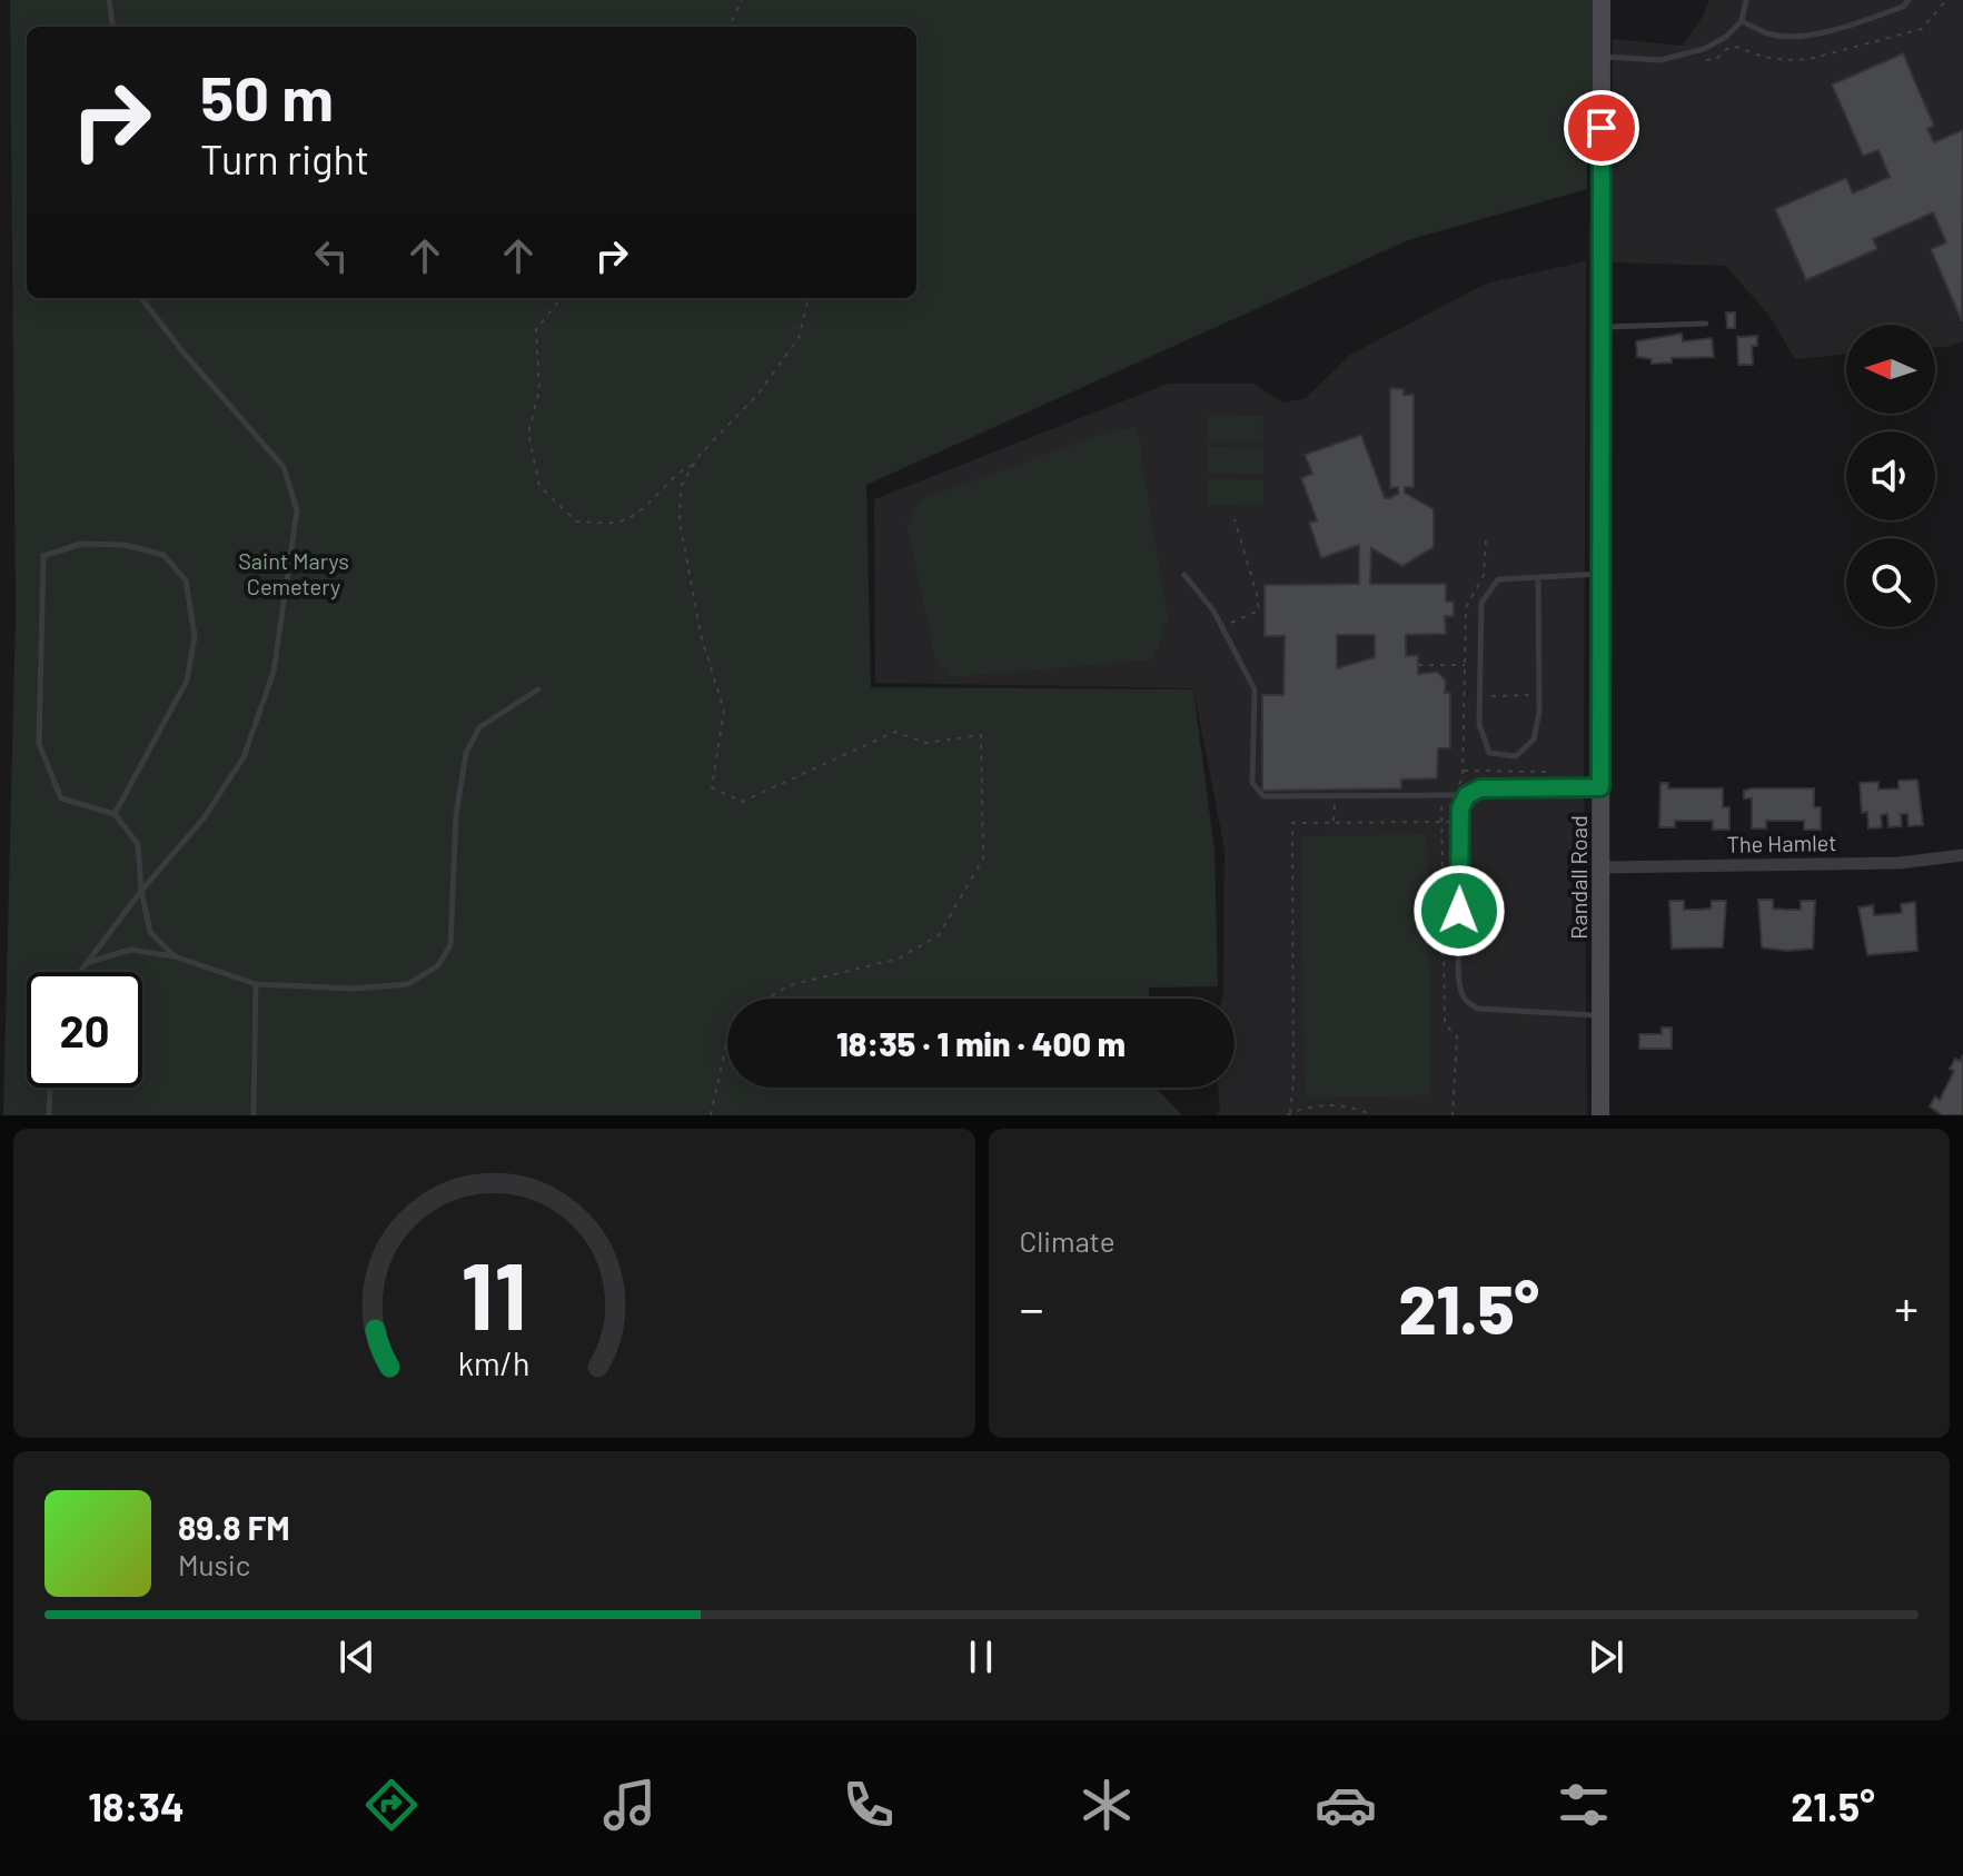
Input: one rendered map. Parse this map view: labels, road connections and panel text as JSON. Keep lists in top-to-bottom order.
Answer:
{
  "streets": {
    "street": ["The Hamlet", "Randall Road"]
  },
  "crossings": [
    ["The Hamlet", "Randall Road"]
  ],
  "parks": ["Saint Marys Cemetery"],
  "north": "left",
  "page": {
    "turn": ["50 m", "Turn right"],
    "limit": "20",
    "trip": "18:35 · 1 min · 400 m",
    "tile": "Climate",
    "heat": ["−", "21.5°", "+"],
    "song": ["89.8 FM", "Music"],
    "tabs": ["18:34", "21.5°"],
    "gauge": ["11", "km/h"]
  }
}
